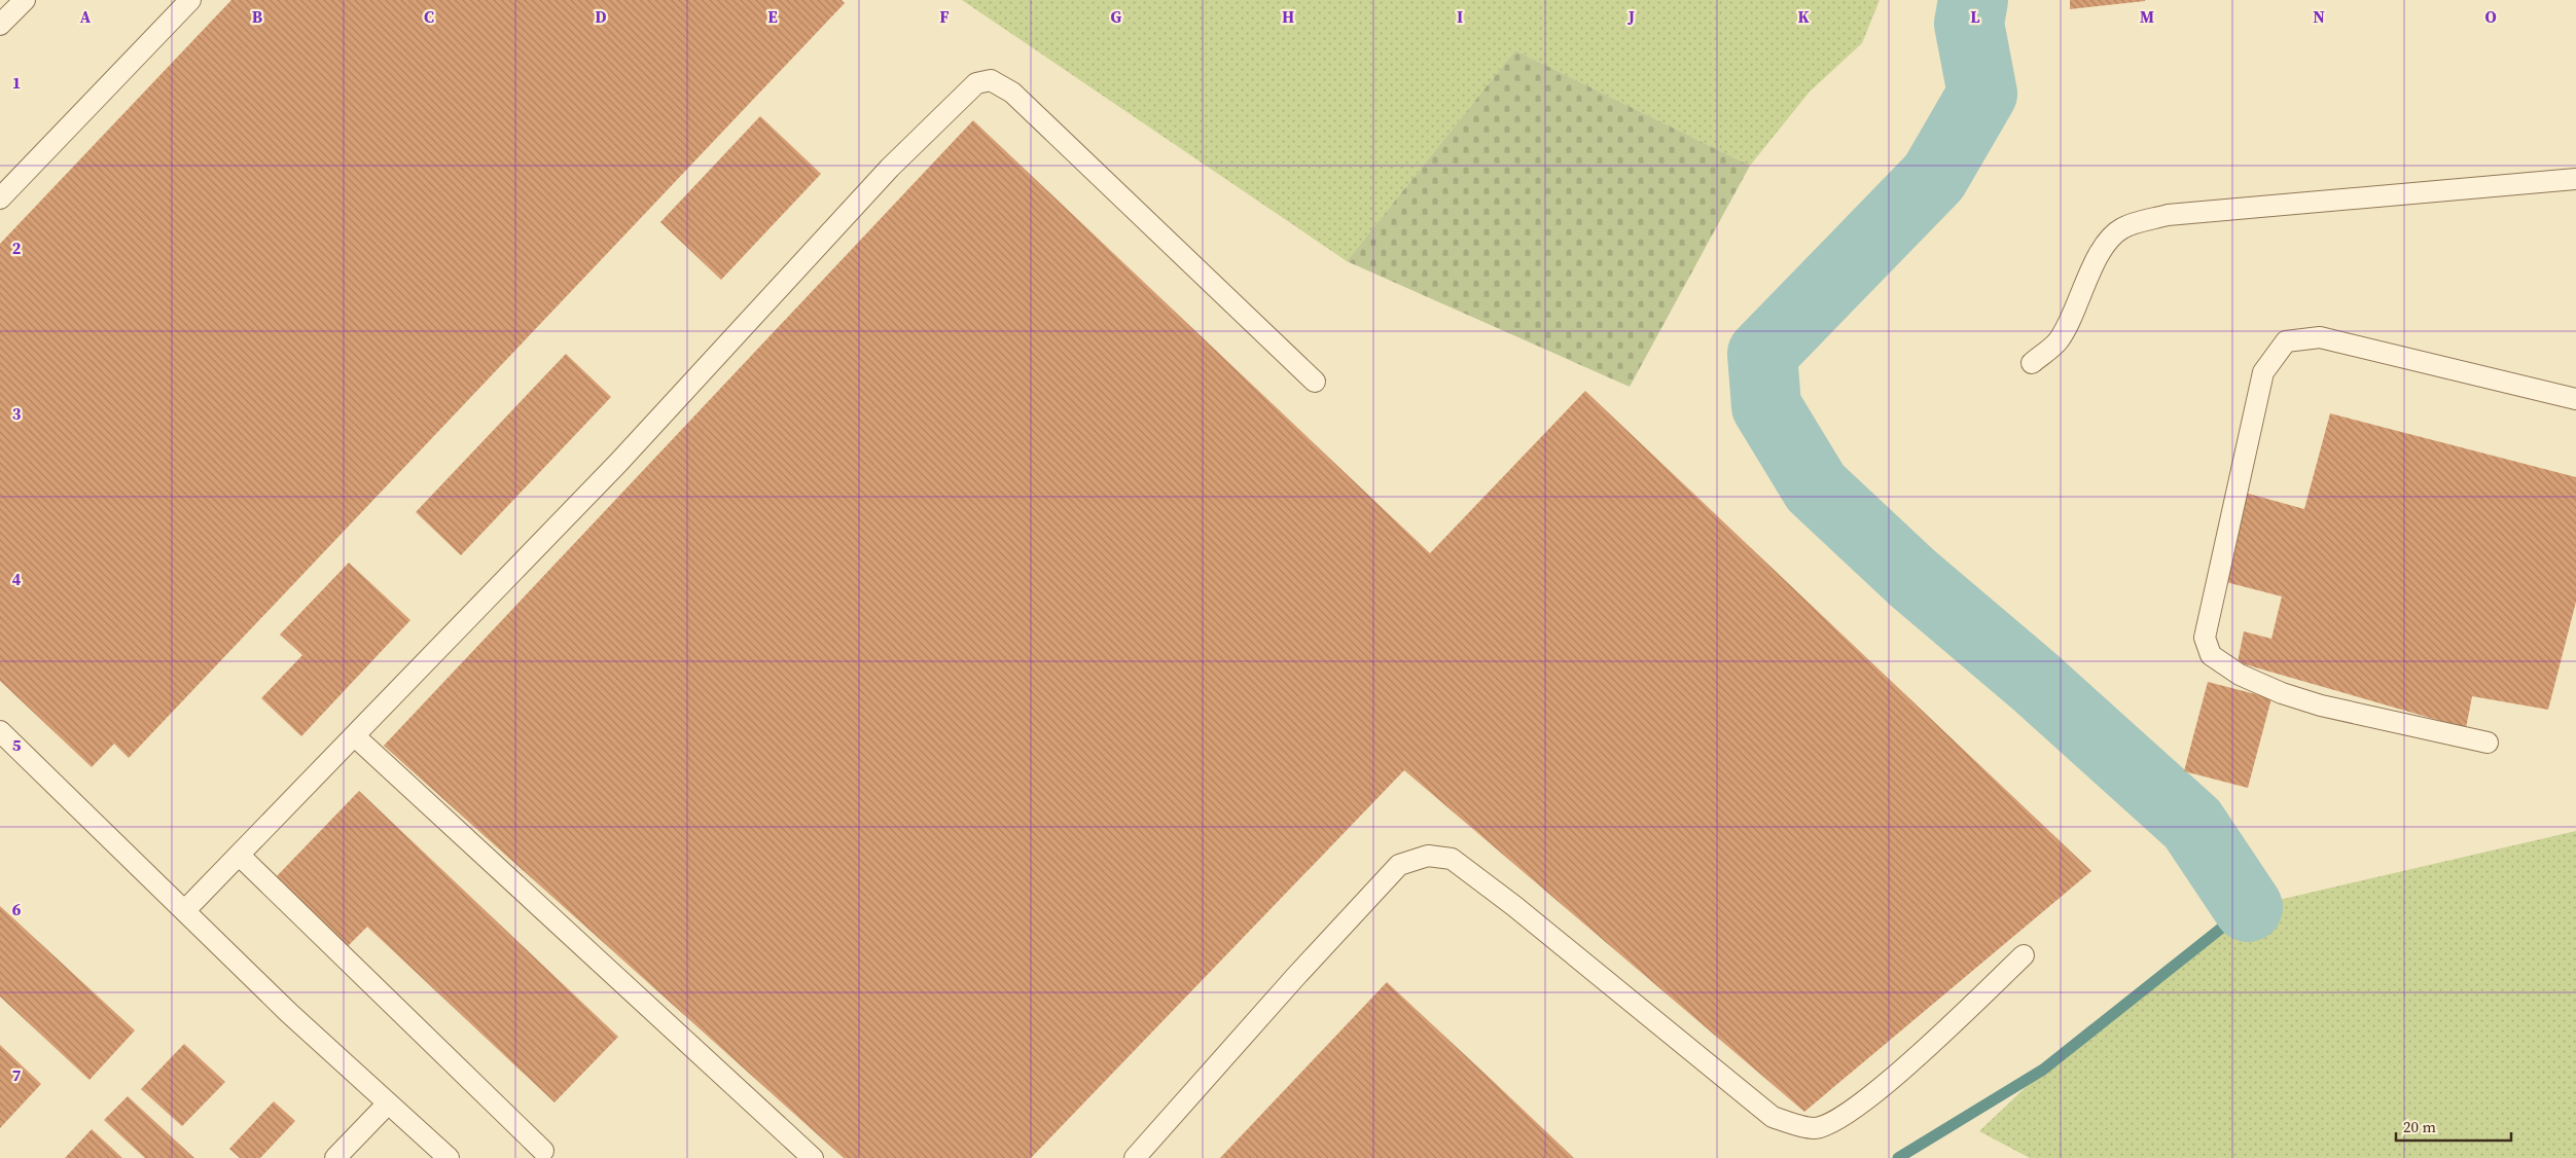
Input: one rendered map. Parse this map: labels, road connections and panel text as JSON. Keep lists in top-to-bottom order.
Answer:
{
  "scale_bar": "20 m",
  "grid": {
    "columns": [
      "A",
      "B",
      "C",
      "D",
      "E",
      "F",
      "G",
      "H",
      "I",
      "J",
      "K",
      "L",
      "M",
      "N",
      "O"
    ],
    "rows": [
      "1",
      "2",
      "3",
      "4",
      "5",
      "6",
      "7"
    ]
  }
}
